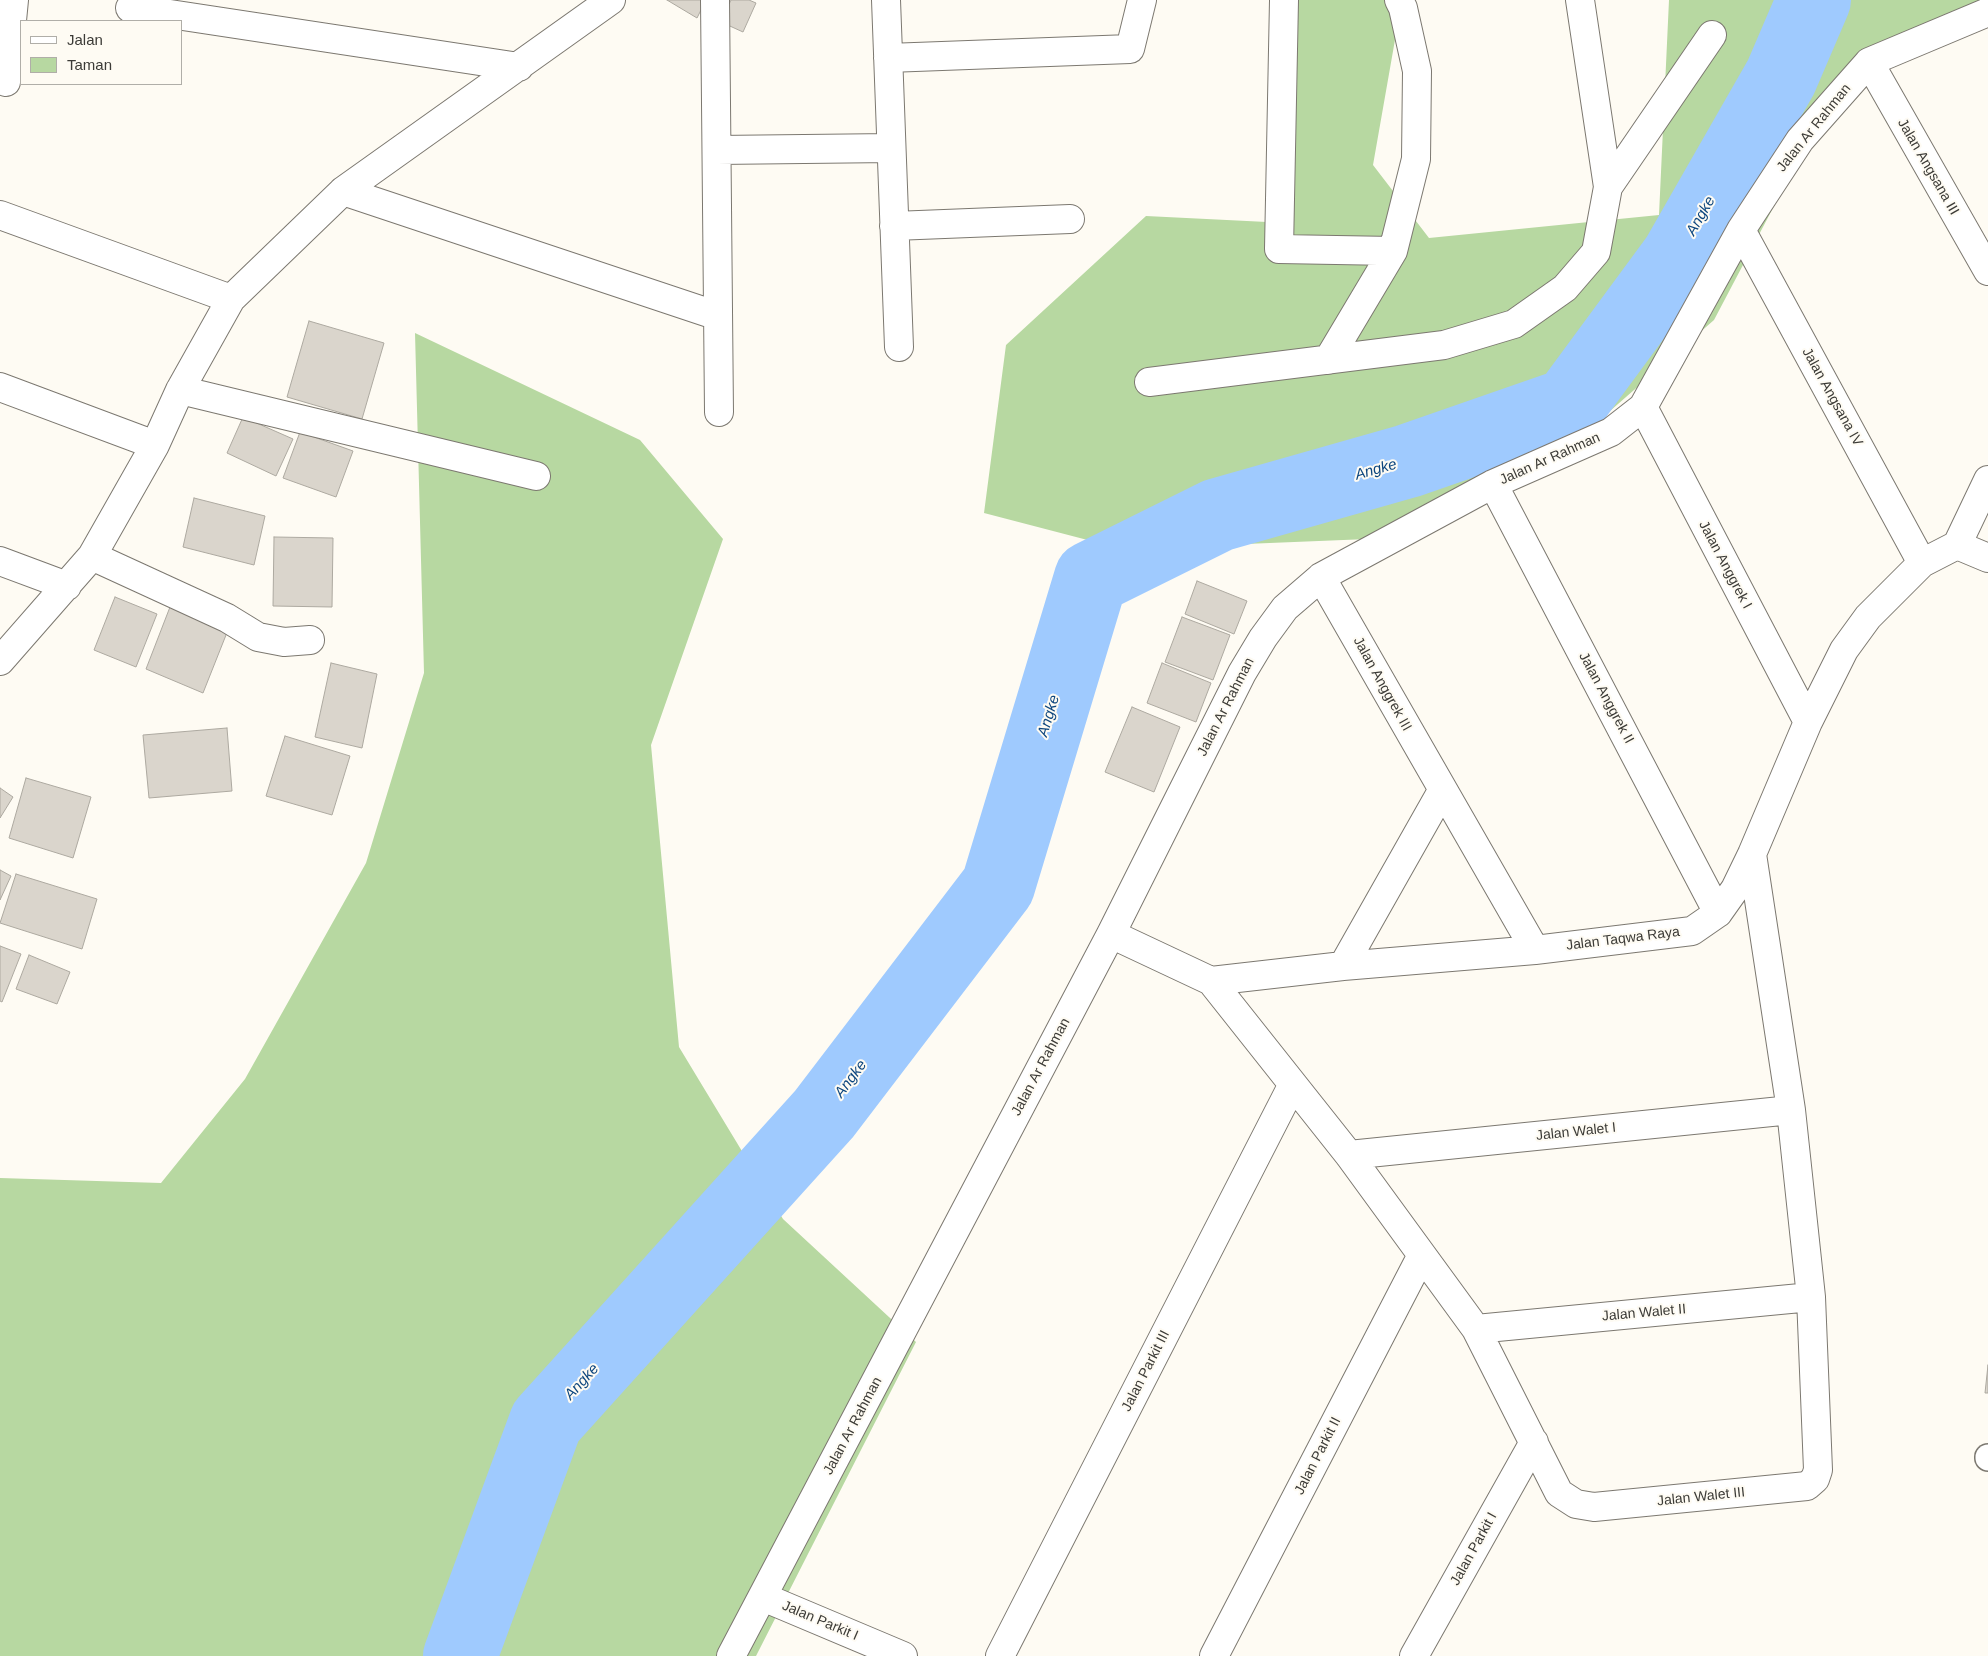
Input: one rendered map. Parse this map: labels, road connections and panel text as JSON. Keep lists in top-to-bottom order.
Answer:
{
  "streets": {
    "street": [
      "Jalan Ar Rahman",
      "Jalan Angsana III",
      "Jalan Angsana IV",
      "Jalan Anggrek I",
      "Jalan Anggrek III",
      "Jalan Anggrek II",
      "Jalan Taqwa Raya",
      "Jalan Walet I",
      "Jalan Walet II",
      "Jalan Parkit III",
      "Jalan Parkit II",
      "Jalan Walet III",
      "Jalan Parkit I"
    ]
  },
  "crossings": [
    ["Jalan Ar Rahman", "Jalan Angsana III"],
    ["Jalan Ar Rahman", "Jalan Angsana IV"],
    ["Jalan Ar Rahman", "Jalan Anggrek I"],
    ["Jalan Ar Rahman", "Jalan Anggrek III"],
    ["Jalan Ar Rahman", "Jalan Anggrek II"],
    ["Jalan Ar Rahman", "Jalan Parkit I"],
    ["Jalan Angsana IV", "Jalan Taqwa Raya"],
    ["Jalan Anggrek I", "Jalan Taqwa Raya"],
    ["Jalan Anggrek III", "Jalan Taqwa Raya"],
    ["Jalan Anggrek II", "Jalan Taqwa Raya"],
    ["Jalan Walet II", "Jalan Walet III"],
    ["Jalan Walet III", "Jalan Parkit I"]
  ],
  "water": ["Angke"],
  "legend": ["Jalan", "Taman"]
}
